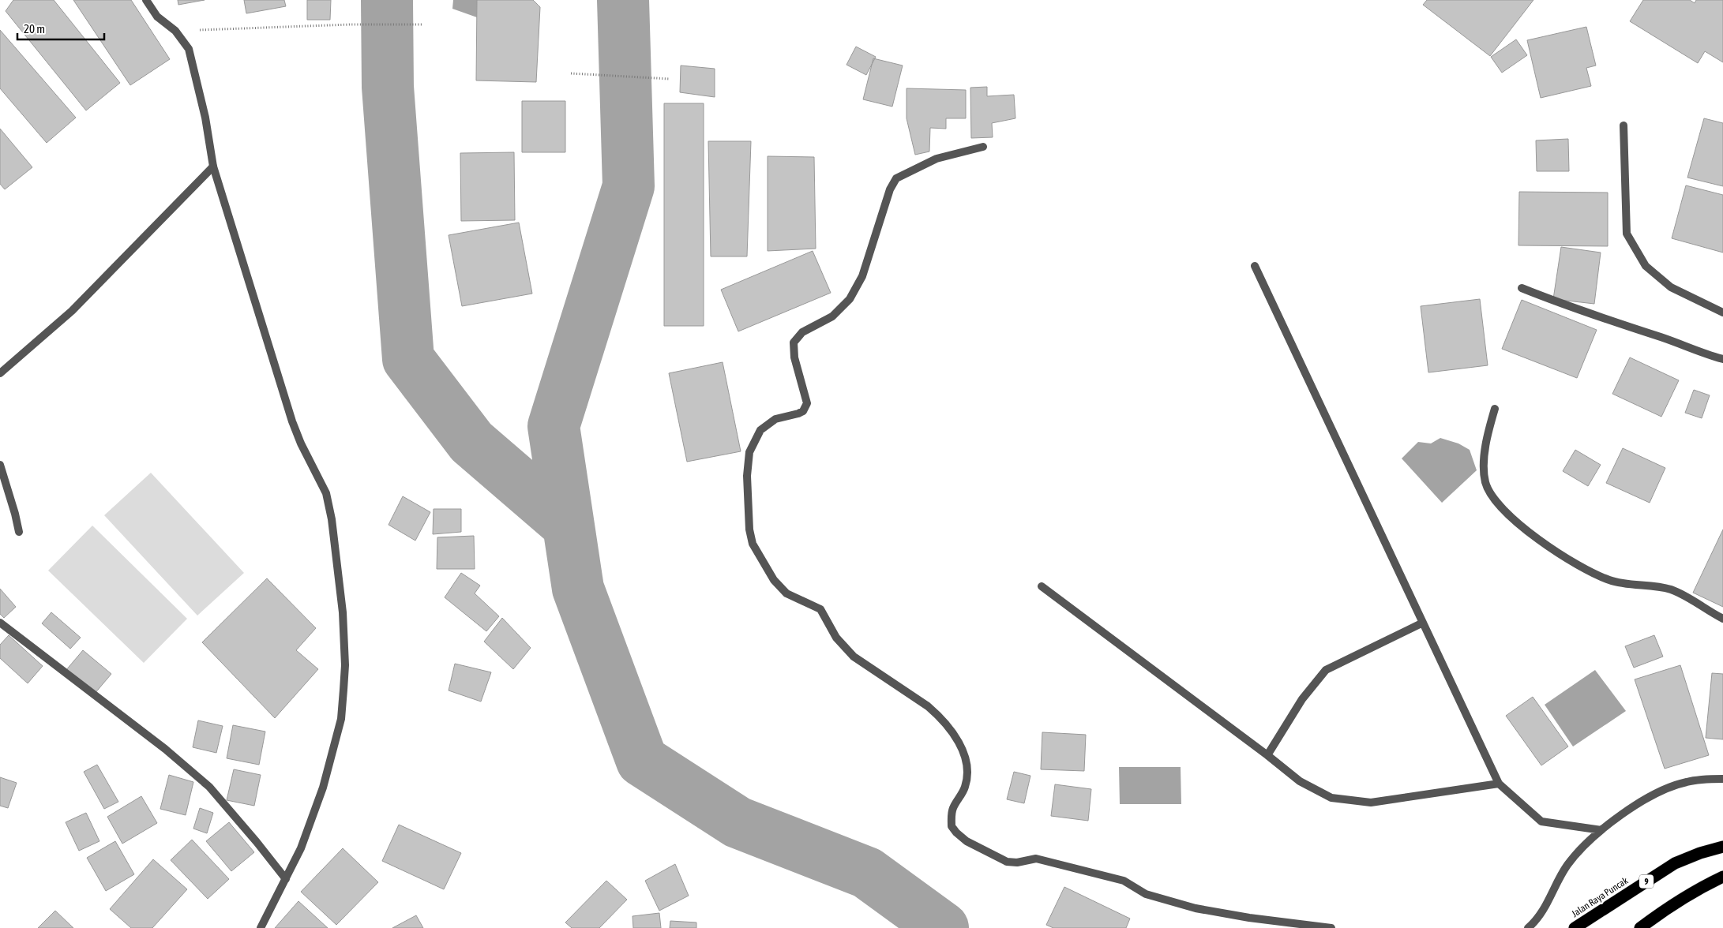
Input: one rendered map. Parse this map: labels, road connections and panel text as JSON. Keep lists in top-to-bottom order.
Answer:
{
  "streets": {
    "highway": ["9", "Jalan Raya Puncak"]
  },
  "scale_bar": "20 m"
}
